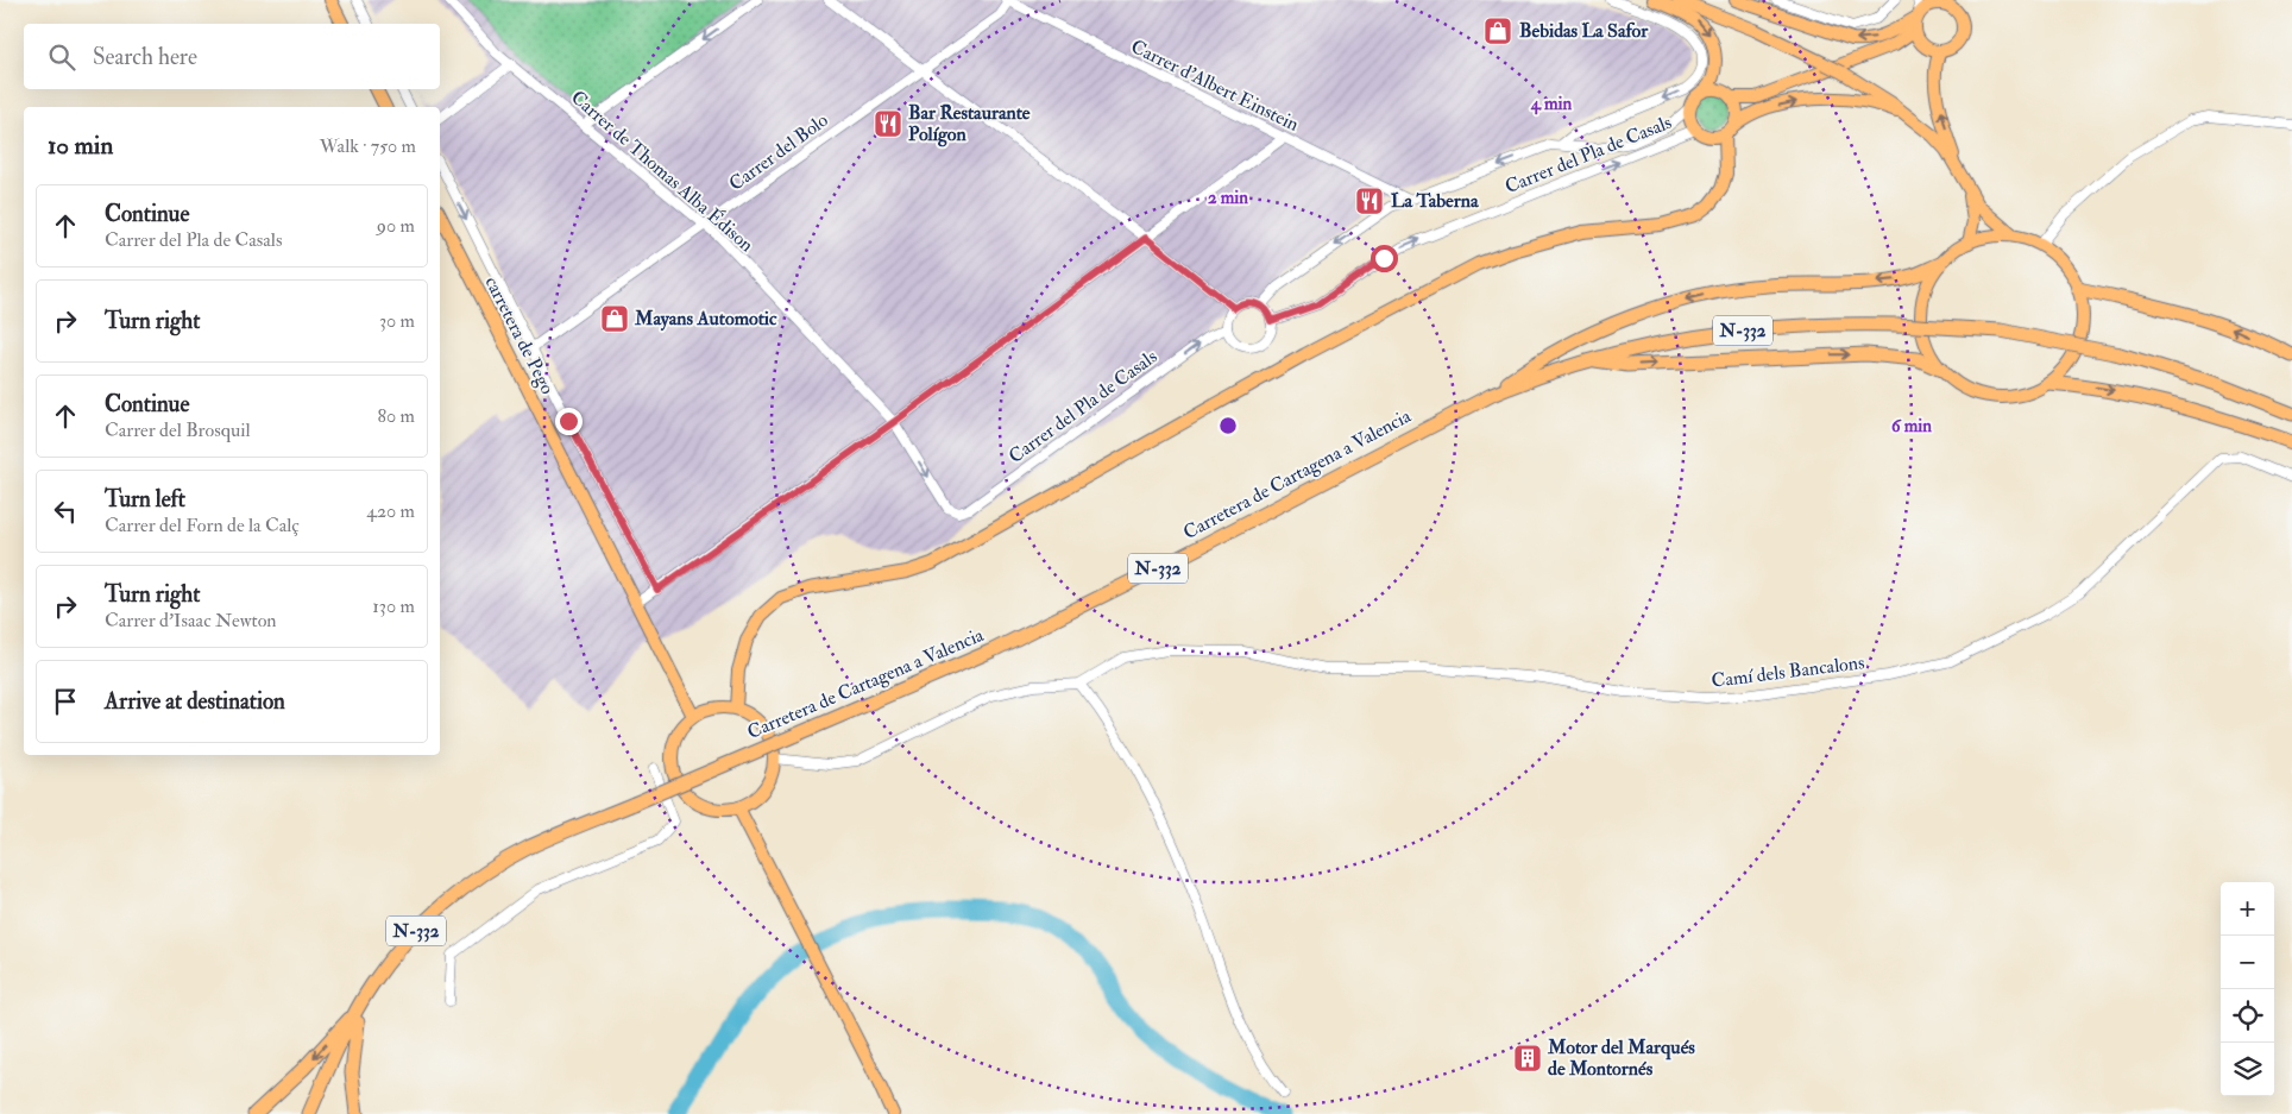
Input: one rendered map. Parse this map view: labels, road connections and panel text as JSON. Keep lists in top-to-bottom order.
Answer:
{
  "streets": {
    "highway": ["N-332", "Carretera de Cartagena a Valencia"],
    "main road": ["carretera de Pego"],
    "street": [
      "Carrer d'Albert Einstein",
      "Carrer del Bolo",
      "Carrer del Pla de Casals",
      "Carrer de Thomas Alba Édison",
      "Camí dels Bancalons"
    ]
  },
  "crossings": [
    ["Carrer d'Albert Einstein", "Carrer del Bolo"],
    ["Carrer d'Albert Einstein", "Carrer del Pla de Casals"],
    ["Carrer del Bolo", "Carrer de Thomas Alba Édison"],
    ["Carrer del Pla de Casals", "Carrer de Thomas Alba Édison"]
  ],
  "places": {
    "shop": ["Bebidas La Safor", "Mayans Automotic"],
    "restaurant": ["Bar Restaurante Polígon", "La Taberna"],
    "building": ["Motor del Marqués de Montornés"]
  },
  "page": {
    "search": "Search here",
    "heading": ["10 min", "Walk · 750 m"],
    "list": [
      ["Continue", "Carrer del Pla de Casals", "90 m"],
      ["Turn right", "30 m"],
      ["Continue", "Carrer del Brosquil", "80 m"],
      ["Turn left", "Carrer del Forn de la Calç", "420 m"],
      ["Turn right", "Carrer d'Isaac Newton", "130 m"],
      "Arrive at destination"
    ],
    "map_buttons": ["+", "−"]
  },
  "rings": ["4 min", "2 min", "6 min"]
}
